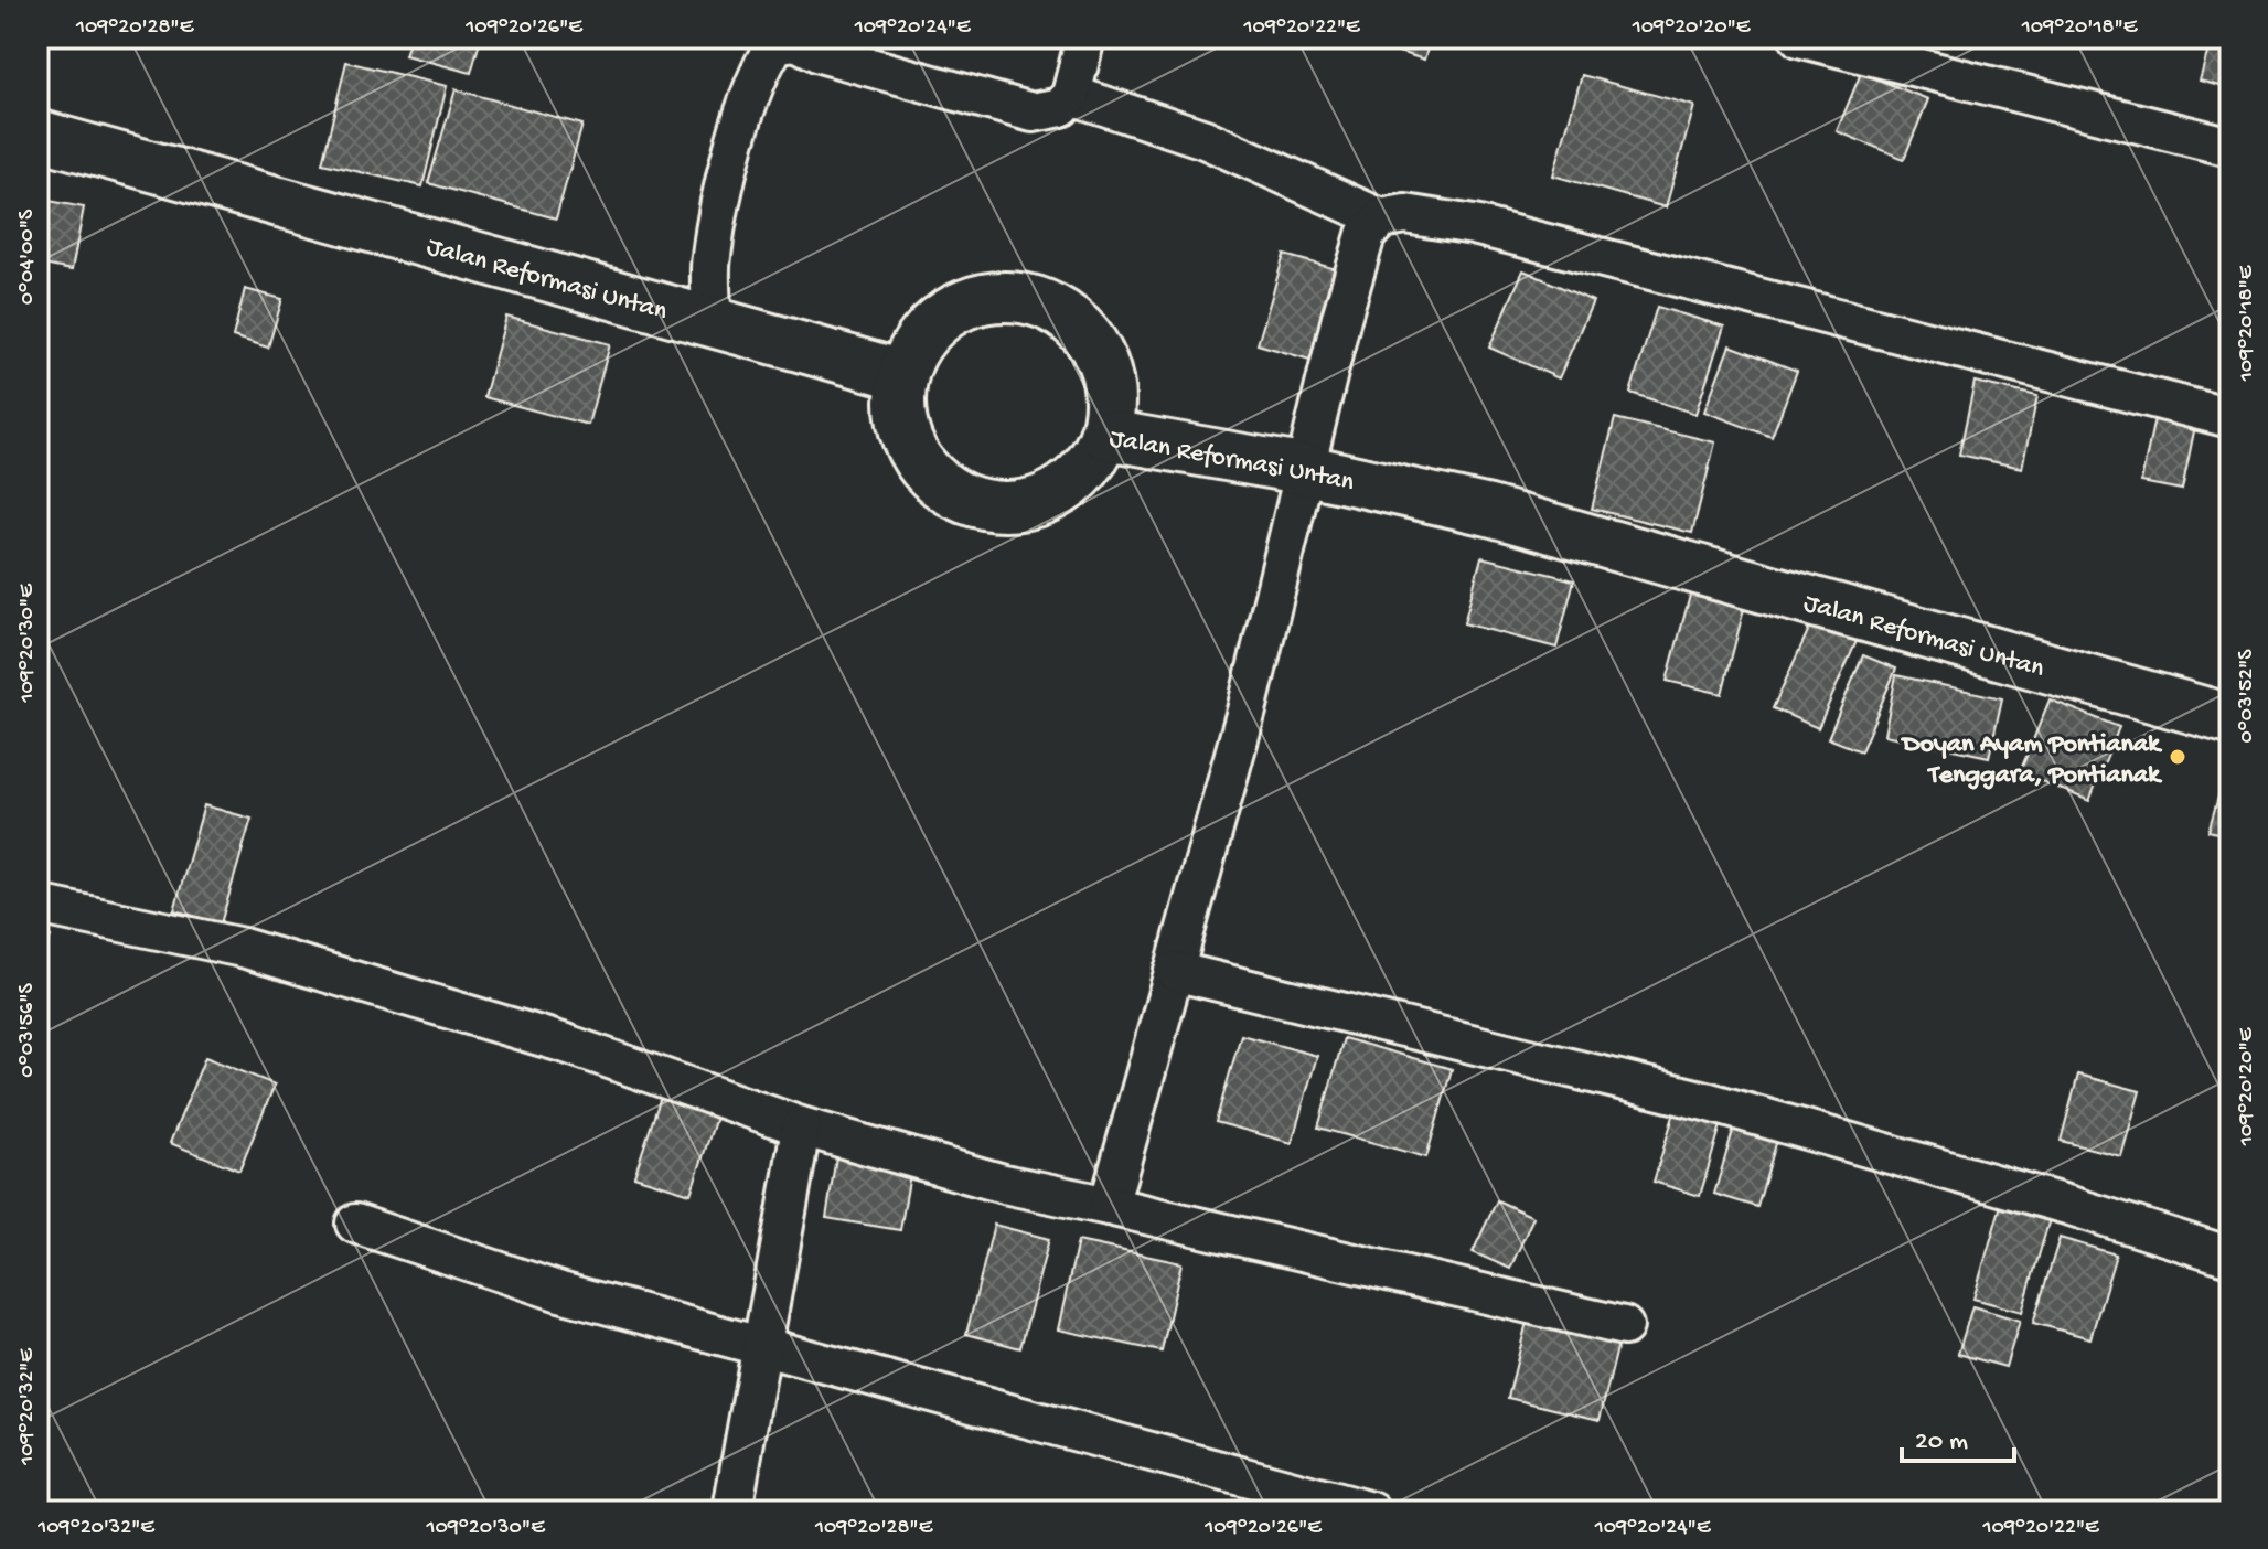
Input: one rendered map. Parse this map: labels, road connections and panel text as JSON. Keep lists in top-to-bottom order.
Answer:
{
  "streets": {
    "street": ["Jalan Reformasi Untan"]
  },
  "places": ["Doyan Ayam Pontianak Tenggara, Pontianak"],
  "scale_bar": "20 m",
  "coordinates": [
    "109°20'28\"E",
    "109°20'26\"E",
    "109°20'24\"E",
    "109°20'22\"E",
    "109°20'20\"E",
    "109°20'18\"E",
    "0°04'00\"S",
    "109°20'30\"E",
    "0°03'52\"S",
    "0°03'56\"S",
    "109°20'32\"E"
  ]
}
